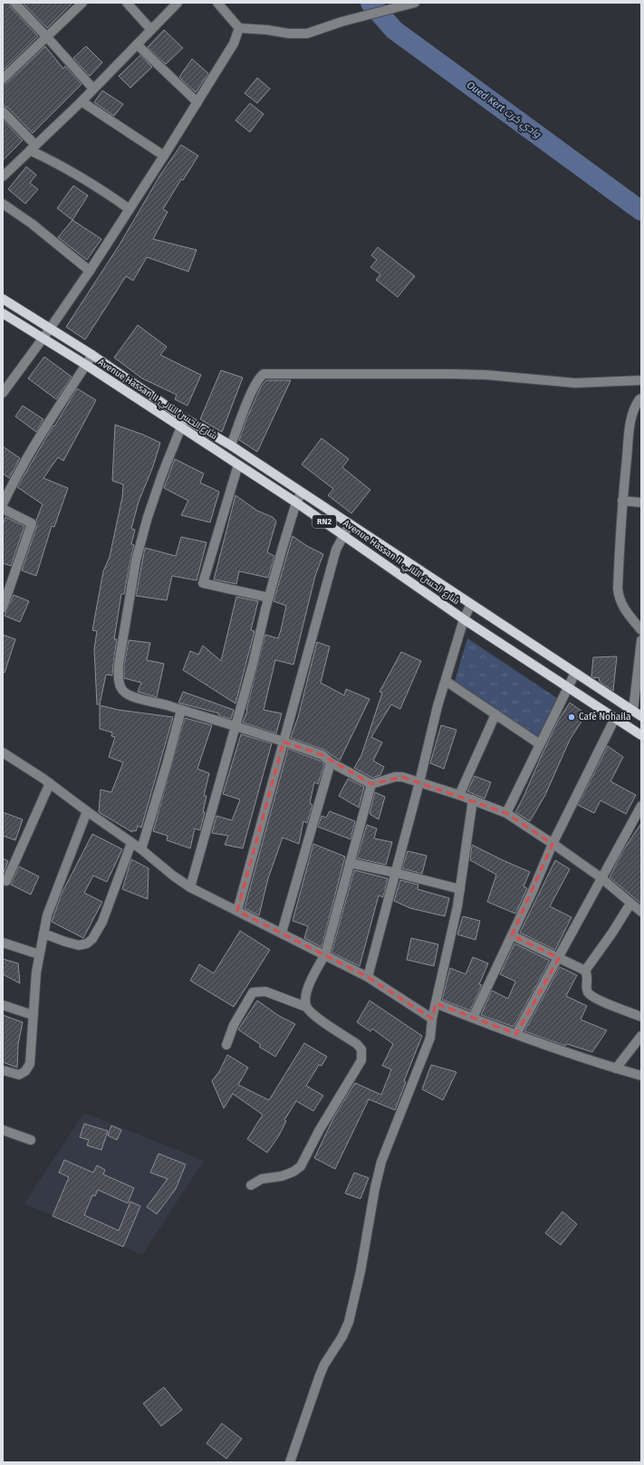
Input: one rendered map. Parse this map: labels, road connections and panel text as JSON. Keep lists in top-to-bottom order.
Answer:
{
  "streets": {
    "main road": ["Avenue Hassan II شارع الحسن الثاني", "RN2"]
  },
  "water": ["Oued Kert وادي كرت"],
  "places": ["Café Nohaila"]
}
